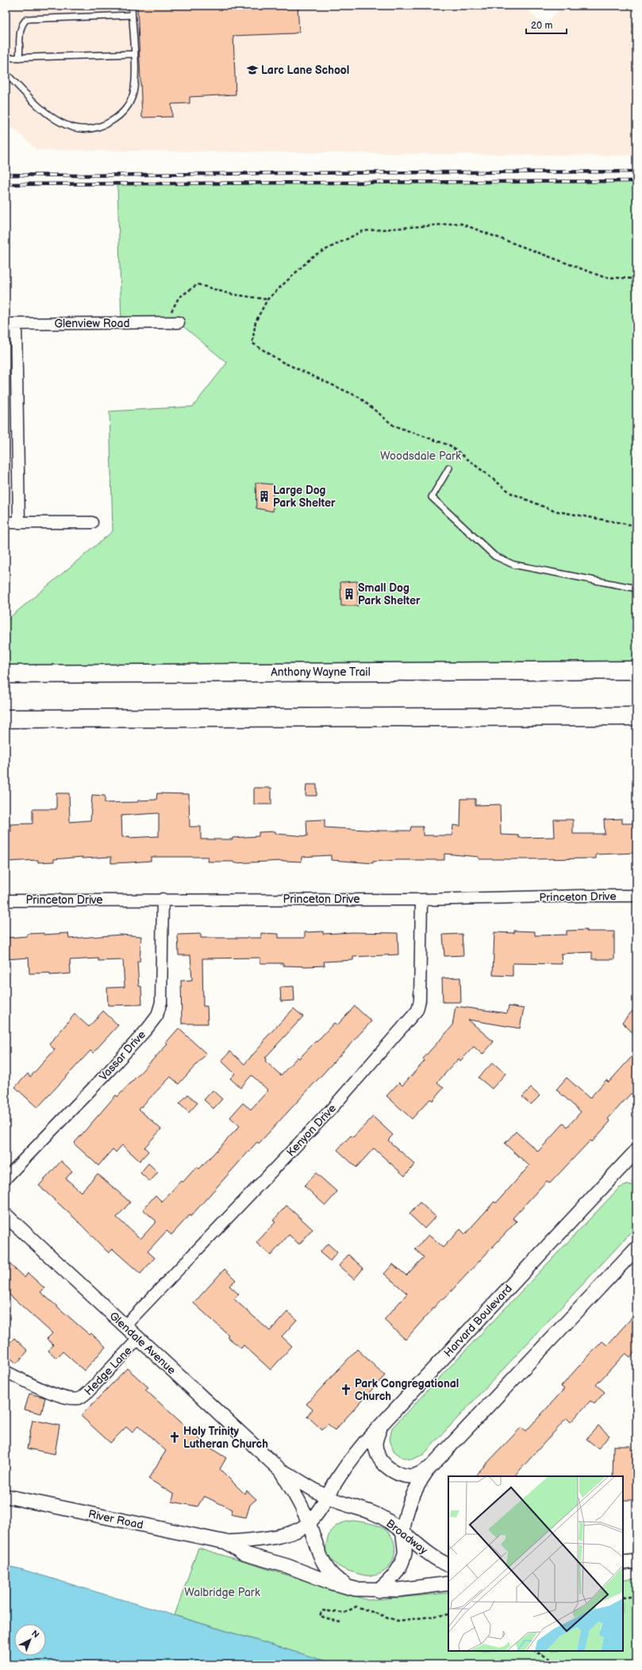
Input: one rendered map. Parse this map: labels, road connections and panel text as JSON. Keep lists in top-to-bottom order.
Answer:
{
  "streets": {
    "highway": ["Anthony Wayne Trail"],
    "street": [
      "Glenview Road",
      "Princeton Drive",
      "Vassar Drive",
      "Kenyon Drive",
      "Harvard Boulevard",
      "Glendale Avenue",
      "Hedge Lane",
      "River Road",
      "Broadway"
    ]
  },
  "crossings": [
    ["Princeton Drive", "Vassar Drive"],
    ["Princeton Drive", "Kenyon Drive"],
    ["Kenyon Drive", "Glendale Avenue"],
    ["Harvard Boulevard", "Glendale Avenue"],
    ["Harvard Boulevard", "River Road"],
    ["Harvard Boulevard", "Broadway"],
    ["Glendale Avenue", "Hedge Lane"],
    ["Glendale Avenue", "River Road"],
    ["Glendale Avenue", "Broadway"],
    ["River Road", "Broadway"]
  ],
  "parks": ["Woodsdale Park", "Walbridge Park"],
  "places": {
    "school or university": ["Larc Lane School"],
    "building": ["Large Dog Park Shelter", "Small Dog Park Shelter"],
    "church": ["Park Congregational Church", "Holy Trinity Lutheran Church"]
  },
  "scale_bar": "20 m",
  "north": "top right"
}
